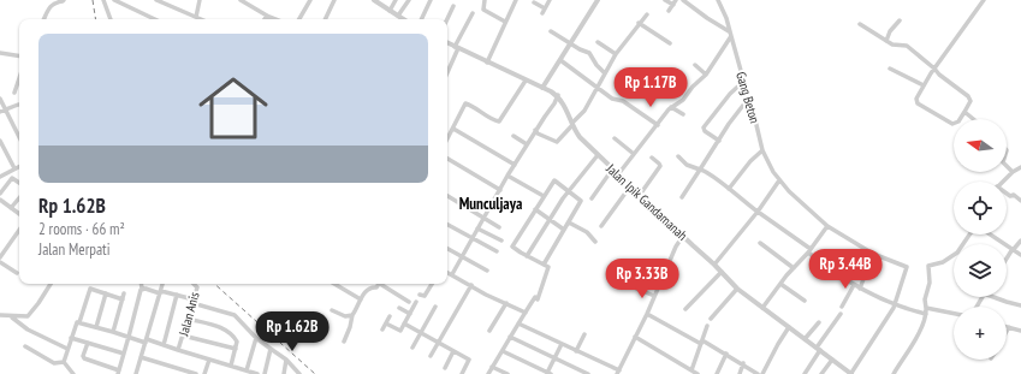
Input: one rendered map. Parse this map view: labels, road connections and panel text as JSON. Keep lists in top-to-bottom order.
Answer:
{
  "streets": {
    "street": ["Gang Beton", "Jalan Ipik Gandamanah", "Jalan Anis"]
  },
  "districts": ["Munculjaya"],
  "north": "left",
  "page": {
    "list": [
      {
        "name": "Rp 1.62B",
        "note": "2 rooms · 66 m² · Jalan Merpati"
      }
    ],
    "price": [
      "Rp 1.17B",
      "Rp 3.44B",
      "Rp 3.33B",
      "Rp 1.62B"
    ],
    "map_buttons": "+"
  }
}
